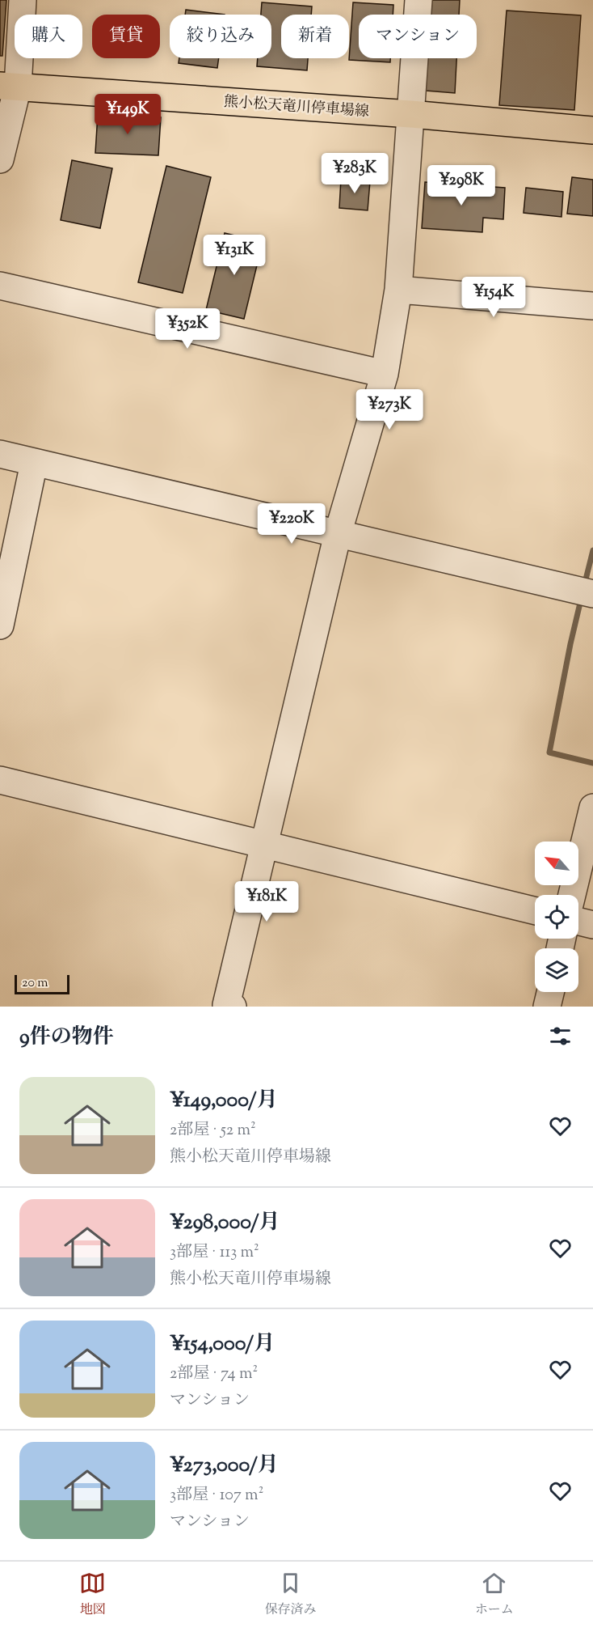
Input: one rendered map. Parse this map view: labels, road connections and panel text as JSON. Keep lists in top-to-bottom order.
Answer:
{
  "streets": {
    "main road": ["熊小松天竜川停車場線"]
  },
  "scale_bar": "20 m",
  "north": "top left",
  "page": {
    "chip": [
      "購入",
      "賃貸",
      "絞り込み",
      "新着",
      "マンション"
    ],
    "price": [
      "¥149K",
      "¥283K",
      "¥298K",
      "¥131K",
      "¥154K",
      "¥352K",
      "¥273K",
      "¥220K",
      "¥181K"
    ],
    "scale": "20 m",
    "heading": "9件の物件",
    "list": [
      {
        "name": "¥149,000/月",
        "note": "2部屋 · 52 m² · 熊小松天竜川停車場線"
      },
      {
        "name": "¥298,000/月",
        "note": "3部屋 · 113 m² · 熊小松天竜川停車場線"
      },
      {
        "name": "¥154,000/月",
        "note": "2部屋 · 74 m² · マンション"
      },
      {
        "name": "¥273,000/月",
        "note": "3部屋 · 107 m² · マンション"
      }
    ],
    "tabs": ["地図", "保存済み", "ホーム"]
  }
}
